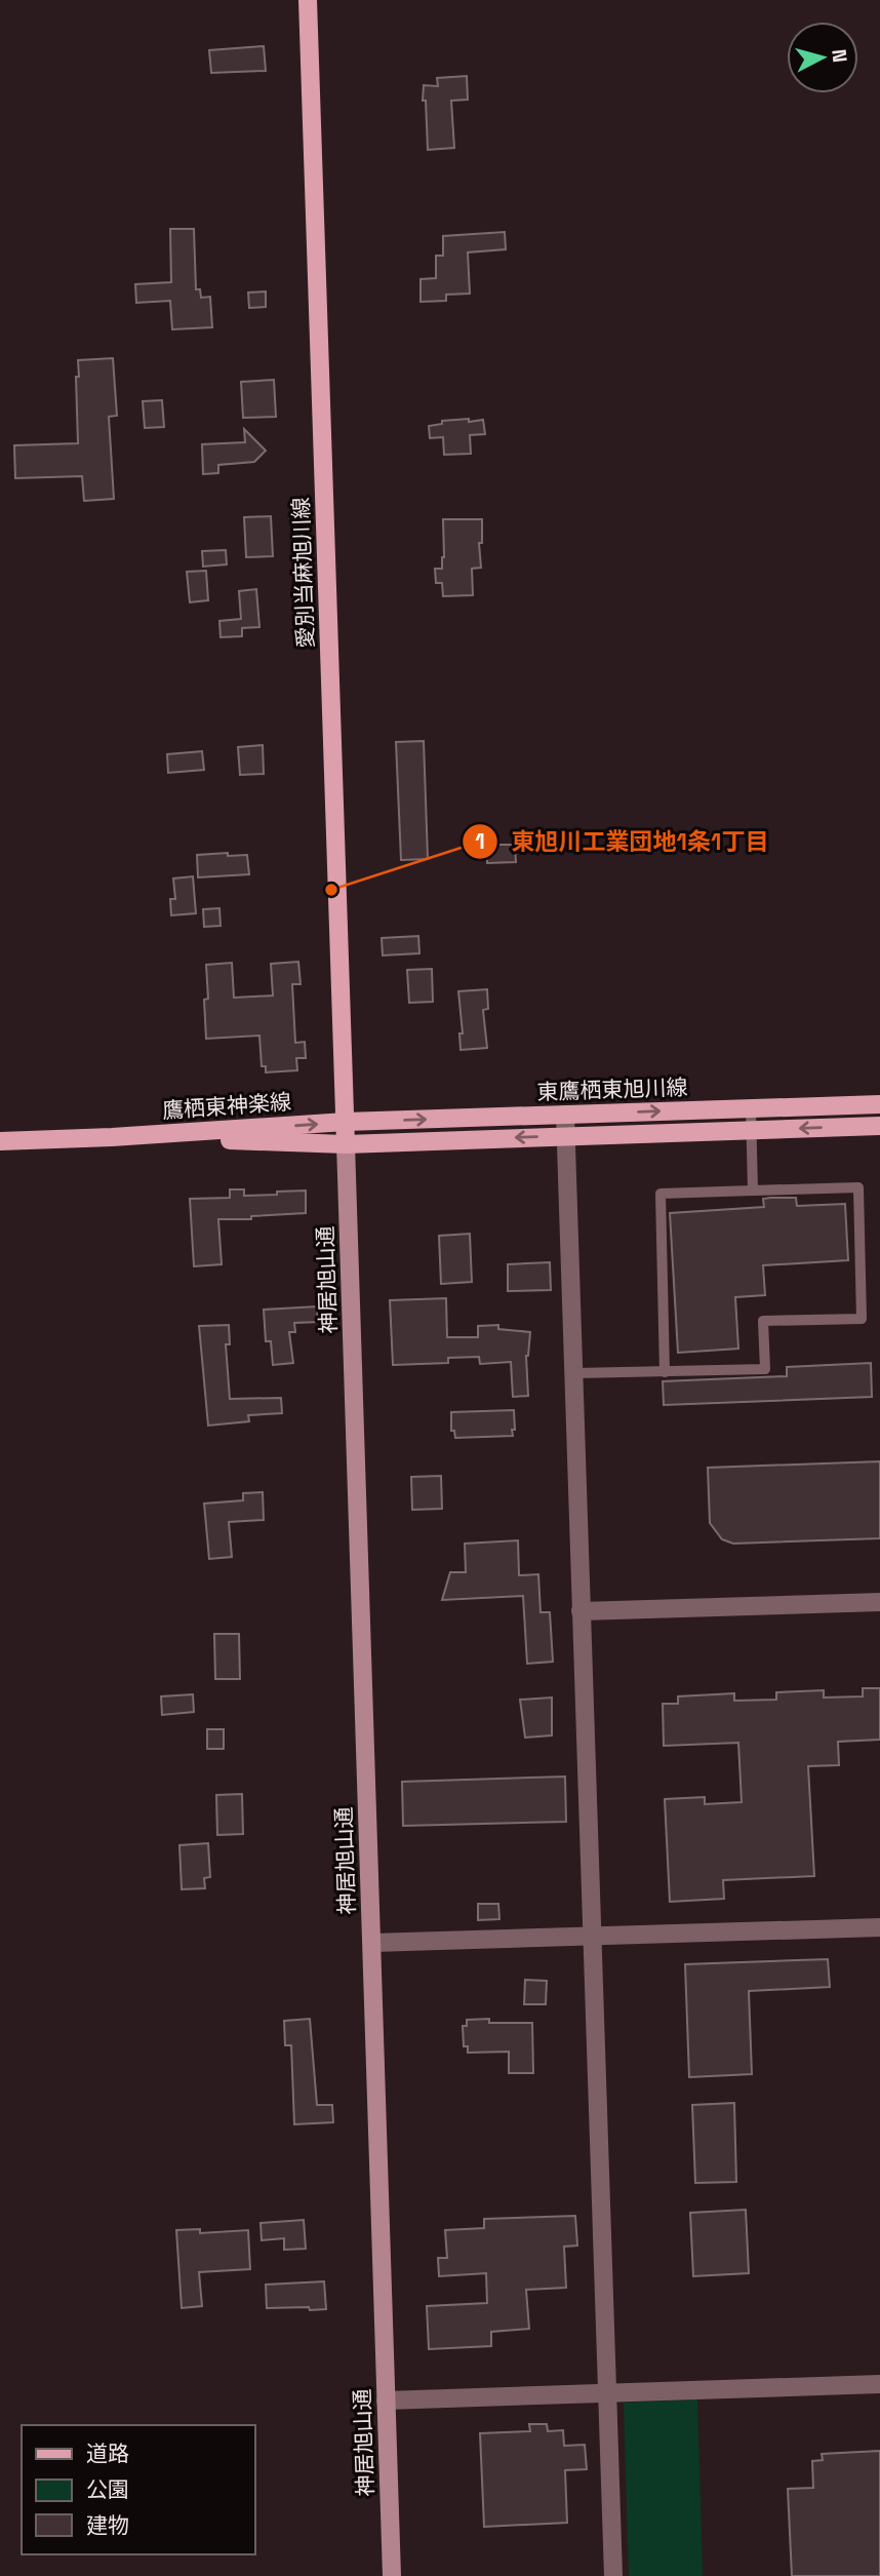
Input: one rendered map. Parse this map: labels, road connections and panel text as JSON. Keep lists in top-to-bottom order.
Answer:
{
  "streets": {
    "main road": [
      "愛別当麻旭川線",
      "東鷹栖東旭川線",
      "鷹栖東神楽線",
      "神居旭山通"
    ]
  },
  "crossings": [
    ["愛別当麻旭川線", "東鷹栖東旭川線"],
    ["愛別当麻旭川線", "鷹栖東神楽線"],
    ["愛別当麻旭川線", "神居旭山通"],
    ["東鷹栖東旭川線", "鷹栖東神楽線"],
    ["東鷹栖東旭川線", "神居旭山通"],
    ["鷹栖東神楽線", "神居旭山通"]
  ],
  "places": ["東旭川工業団地1条1丁目"],
  "legend": ["道路", "公園", "建物"],
  "north": "right"
}
